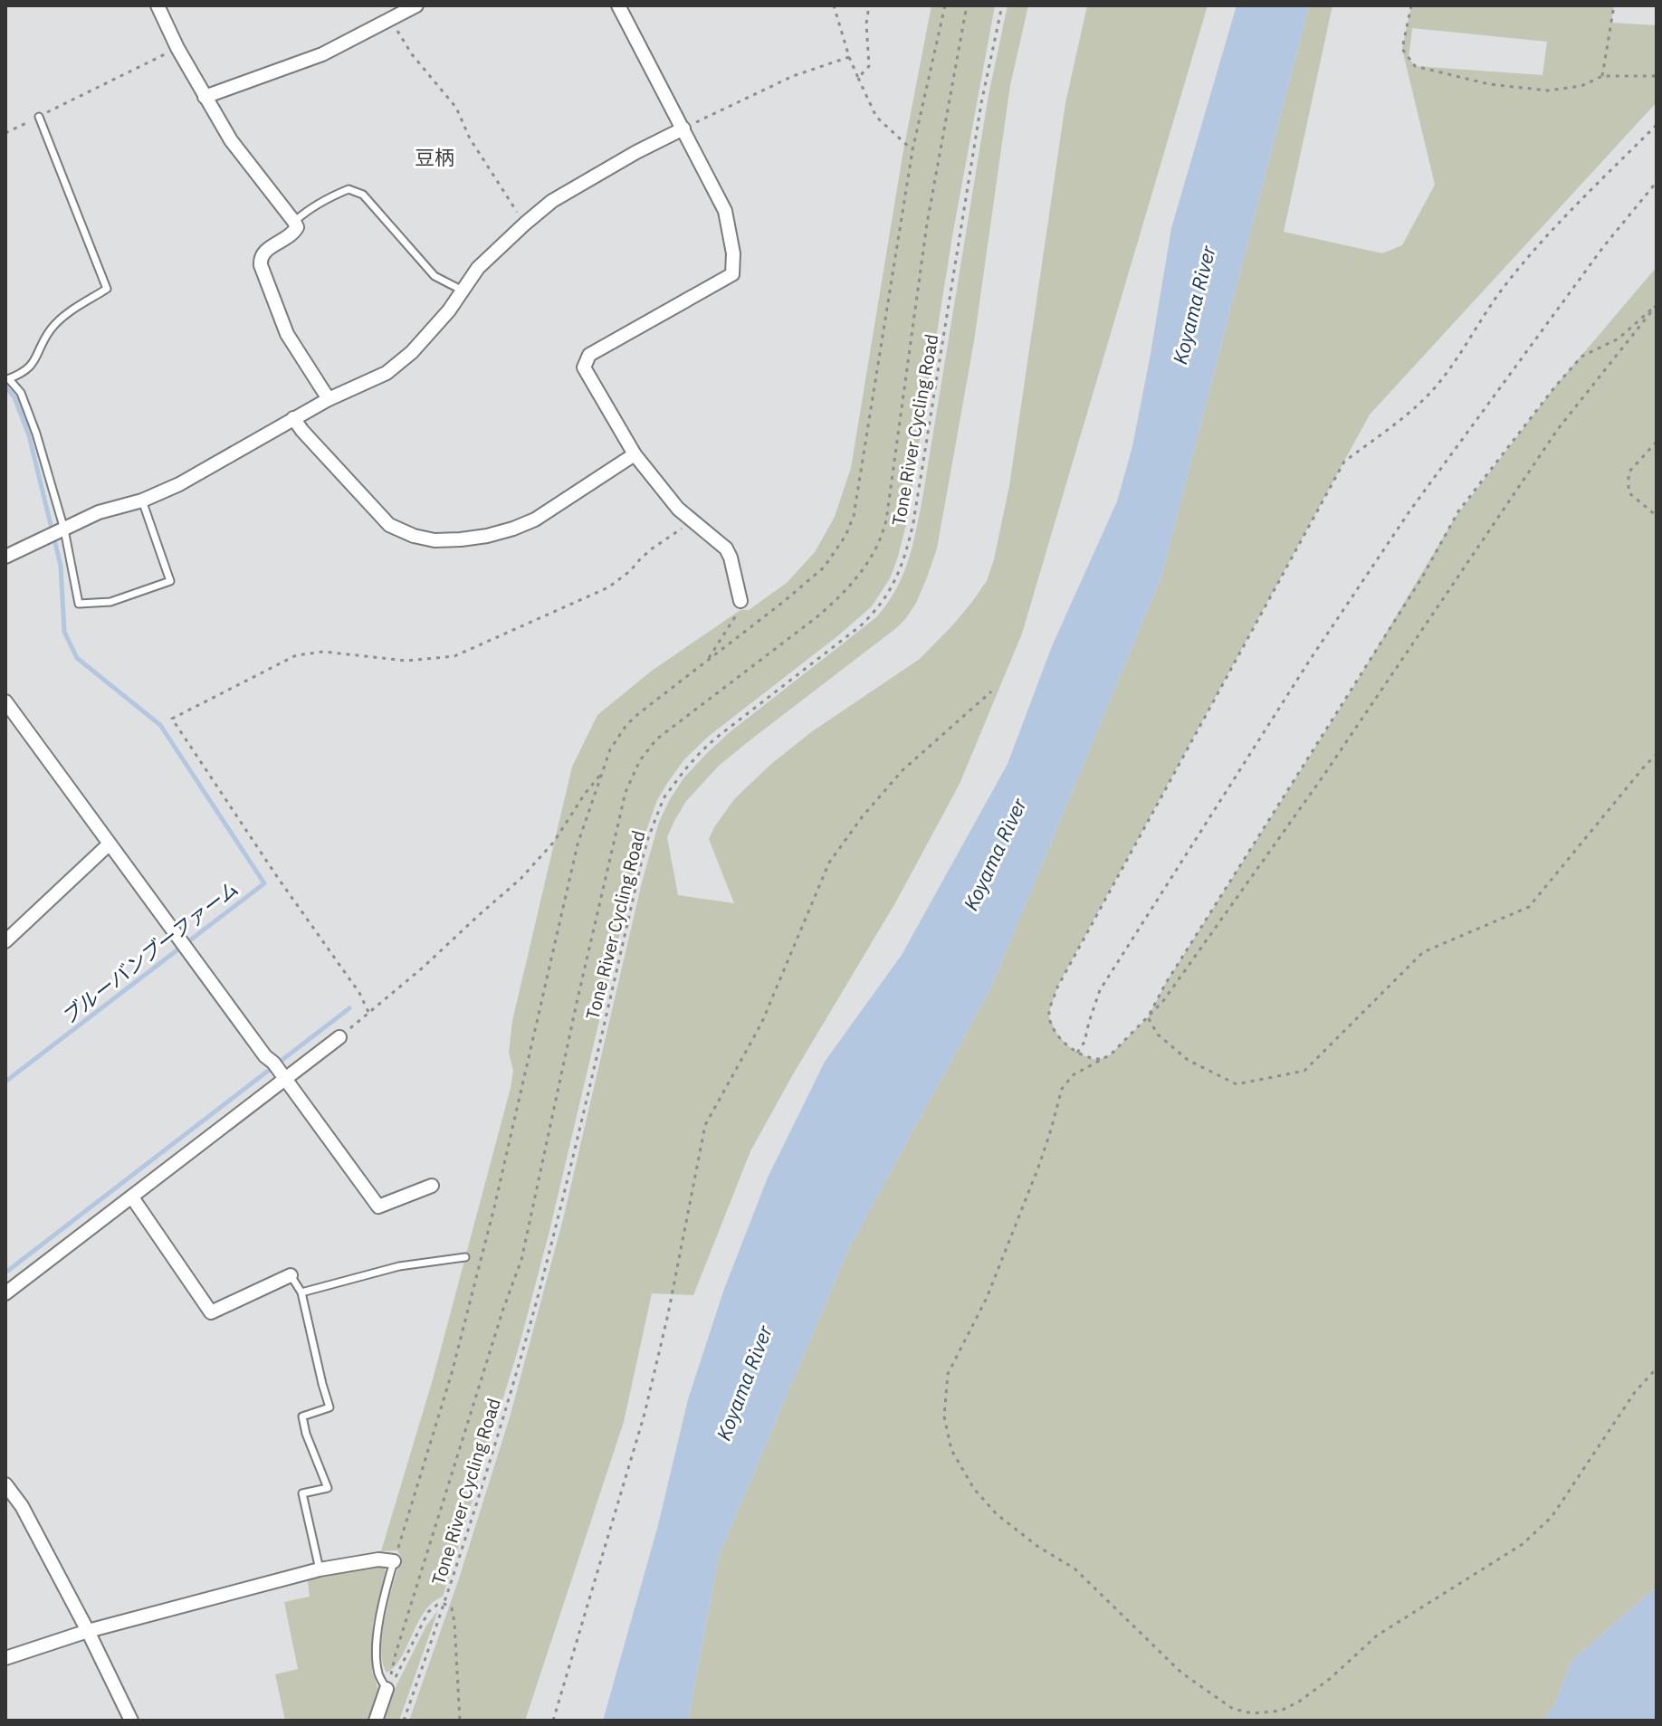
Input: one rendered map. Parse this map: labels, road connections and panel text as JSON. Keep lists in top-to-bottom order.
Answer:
{
  "streets": {
    "path": ["Tone River Cycling Road"]
  },
  "districts": ["豆柄"],
  "water": ["Koyama River", "ブルーバンブーファーム"]
}
